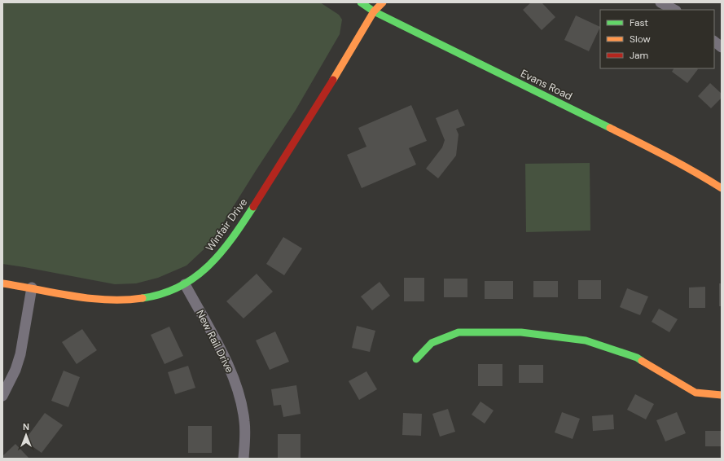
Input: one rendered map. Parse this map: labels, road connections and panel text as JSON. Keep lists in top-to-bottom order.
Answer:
{
  "streets": {
    "street": ["Evans Road", "Winfair Drive", "New Rail Drive"]
  },
  "crossings": [
    ["Evans Road", "Winfair Drive"],
    ["Winfair Drive", "New Rail Drive"]
  ],
  "legend": ["Fast", "Slow", "Jam"],
  "north": "top"
}
